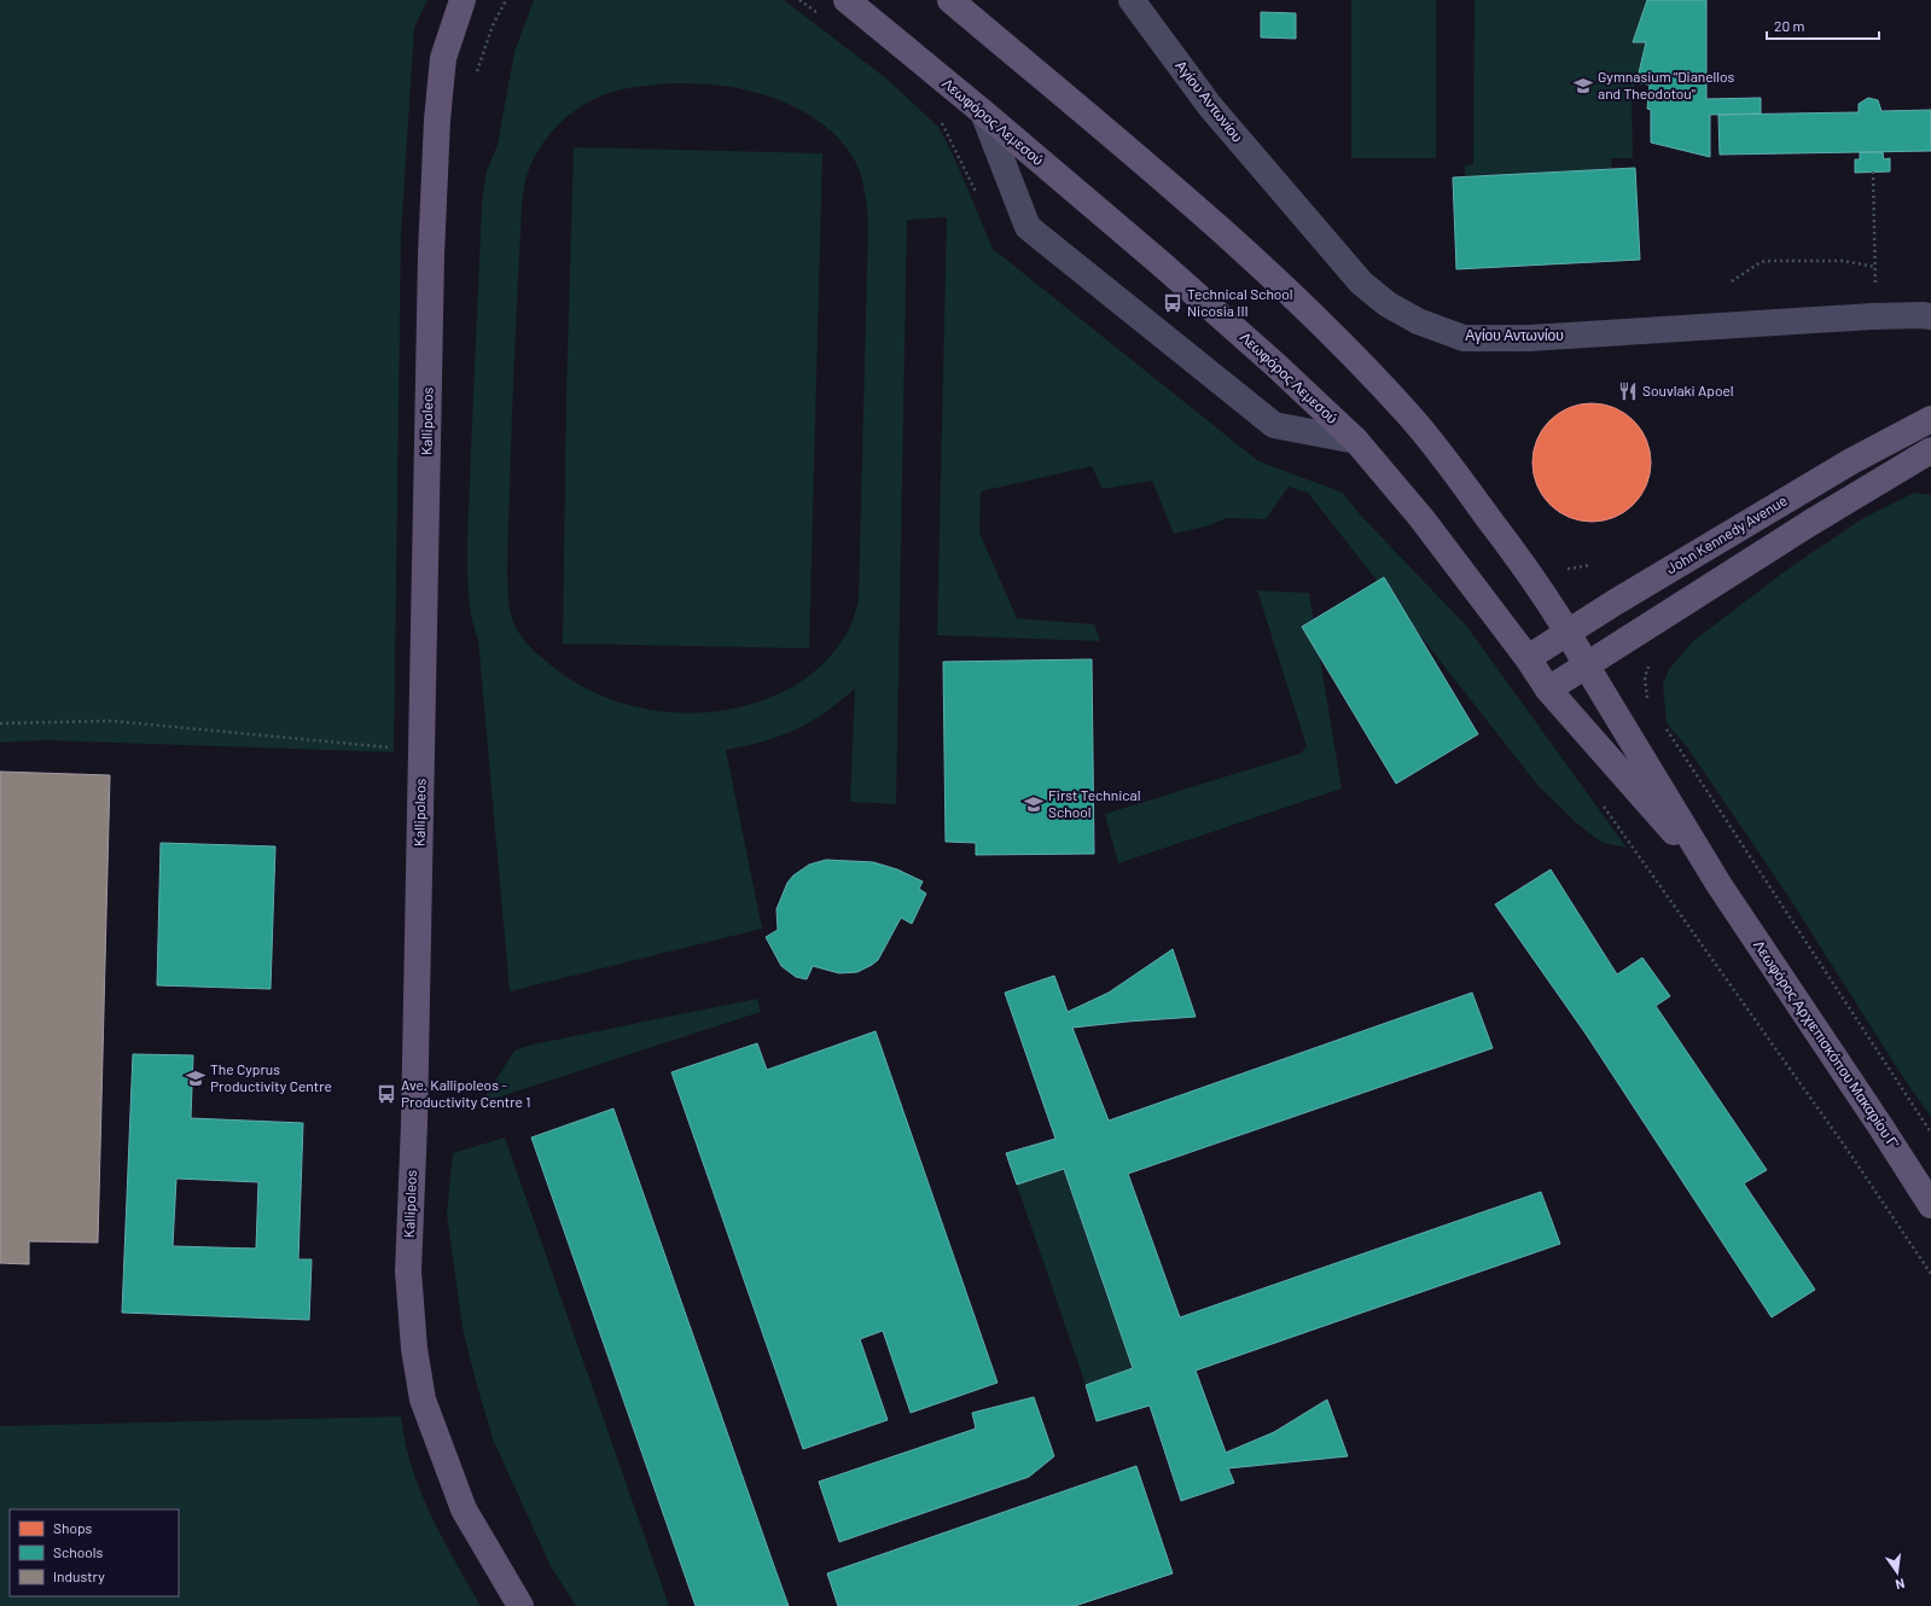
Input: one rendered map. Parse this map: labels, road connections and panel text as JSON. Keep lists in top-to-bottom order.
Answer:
{
  "streets": {
    "main road": [
      "Λεωφόρος Λεμεσού",
      "Kallipoleos",
      "John Kennedy Avenue",
      "Λεωφόρος Αρχιεπισκόπου Μακαρίου Γ'"
    ],
    "street": ["Αγίου Αντωνίου"]
  },
  "crossings": [
    ["Λεωφόρος Λεμεσού", "John Kennedy Avenue"],
    ["Λεωφόρος Λεμεσού", "Λεωφόρος Αρχιεπισκόπου Μακαρίου Γ'"]
  ],
  "places": {
    "school or university": ["Gymnasium \"Dianellos and Theodotou\"", "First Technical School", "The Cyprus Productivity Centre"],
    "bus stop": ["Technical School Nicosia III", "Ave. Kallipoleos - Productivity Centre 1"],
    "restaurant": ["Souvlaki Apoel"]
  },
  "legend": ["Shops", "Schools", "Industry"],
  "scale_bar": "20 m",
  "north": "bottom"
}
